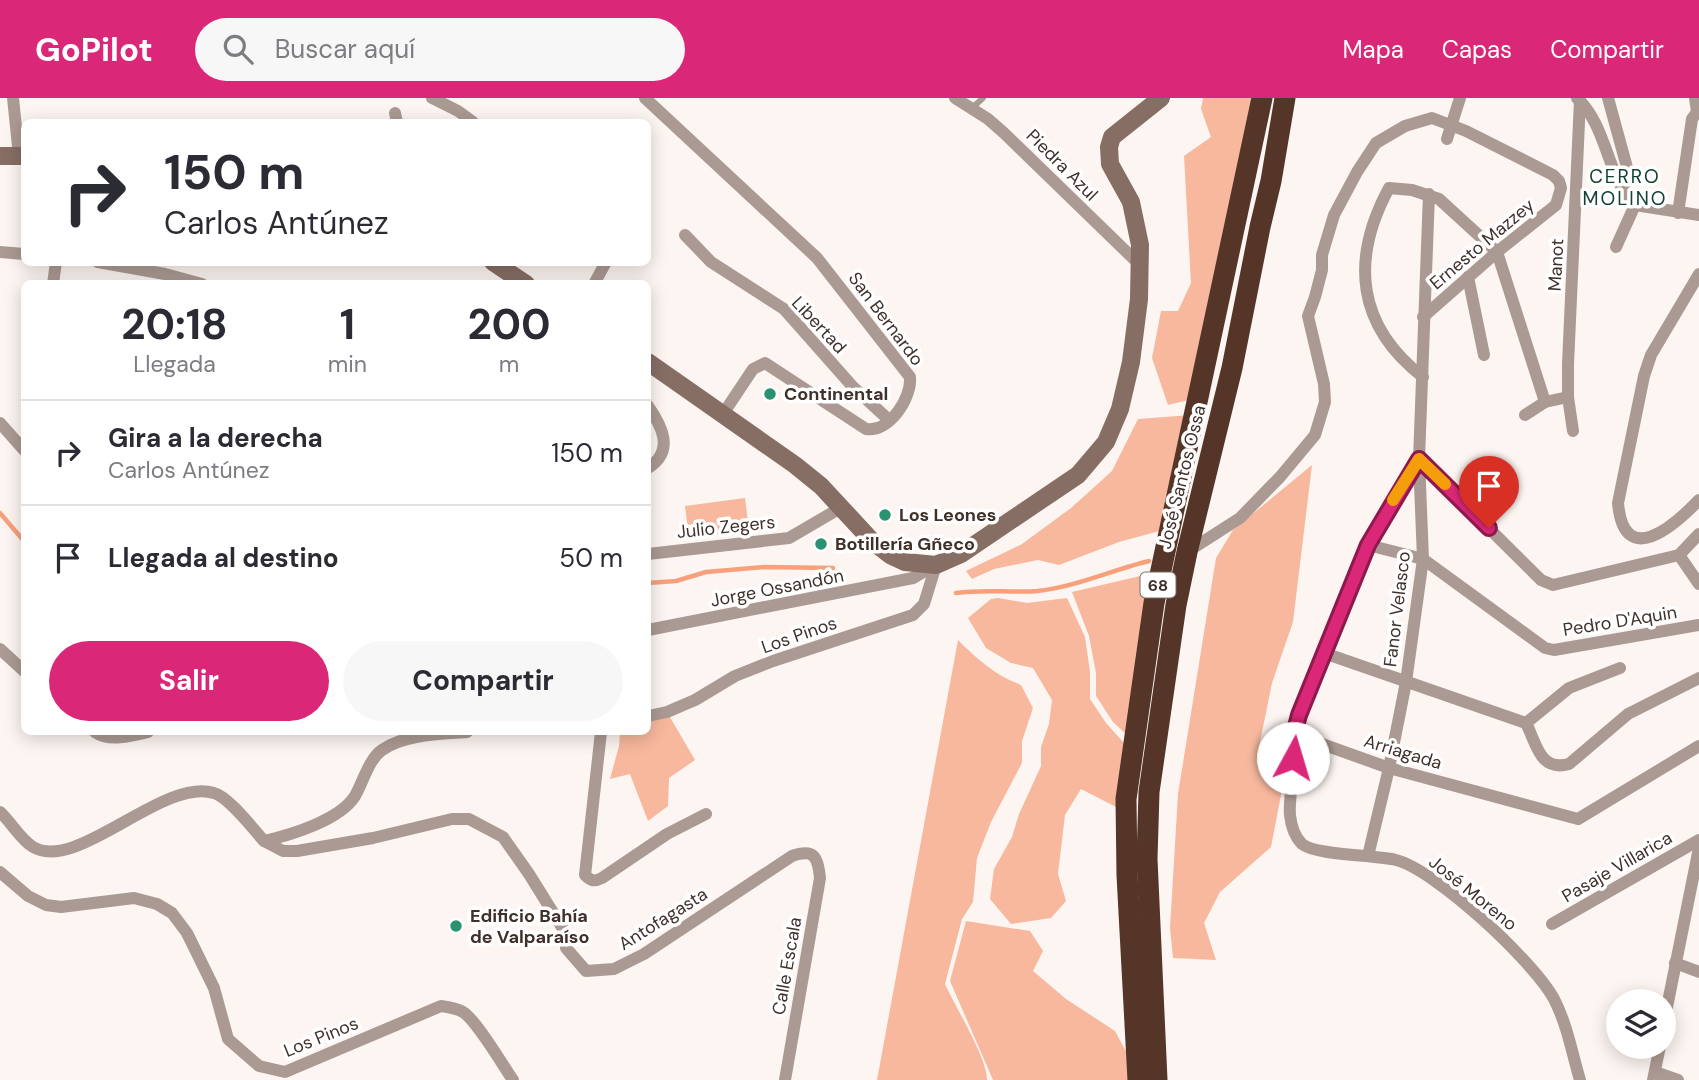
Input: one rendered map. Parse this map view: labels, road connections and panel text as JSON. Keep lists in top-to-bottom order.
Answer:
{
  "streets": {
    "highway": ["José Santos Ossa", "68"],
    "street": [
      "Piedra Azul",
      "Ernesto Mazzey",
      "Manot",
      "San Bernardo",
      "Libertad",
      "Julio Zegers",
      "Jorge Ossandón",
      "Fanor Velasco",
      "Pedro D'Aquin",
      "Los Pinos",
      "Arriagada",
      "Pasaje Villarica",
      "José Moreno",
      "Antofagasta",
      "Calle Escala"
    ]
  },
  "crossings": [
    ["Ernesto Mazzey", "Manot"],
    ["Ernesto Mazzey", "José Santos Ossa"],
    ["Ernesto Mazzey", "Fanor Velasco"],
    ["San Bernardo", "Libertad"],
    ["Jorge Ossandón", "Los Pinos"],
    ["Fanor Velasco", "Pedro D'Aquin"],
    ["Fanor Velasco", "Arriagada"],
    ["Fanor Velasco", "José Moreno"],
    ["Pedro D'Aquin", "José Moreno"],
    ["Arriagada", "José Moreno"],
    ["Antofagasta", "Calle Escala"]
  ],
  "districts": ["CERRO MOLINO"],
  "places": [
    "Continental",
    "Los Leones",
    "Botillería Gñeco",
    "Edificio Bahía de Valparaíso"
  ],
  "page": {
    "header": "GoPilot",
    "search": "Buscar aquí",
    "nav": ["Mapa", "Capas", "Compartir"],
    "turn": ["150 m", "Carlos Antúnez"],
    "eta": [
      "20:18",
      "Llegada",
      "1",
      "min",
      "200",
      "m"
    ],
    "list": [
      {
        "name": "Gira a la derecha",
        "note": "Carlos Antúnez",
        "value": "150 m"
      },
      {
        "name": "Llegada al destino",
        "value": "50 m"
      }
    ],
    "buttons": ["Salir", "Compartir"]
  }
}
